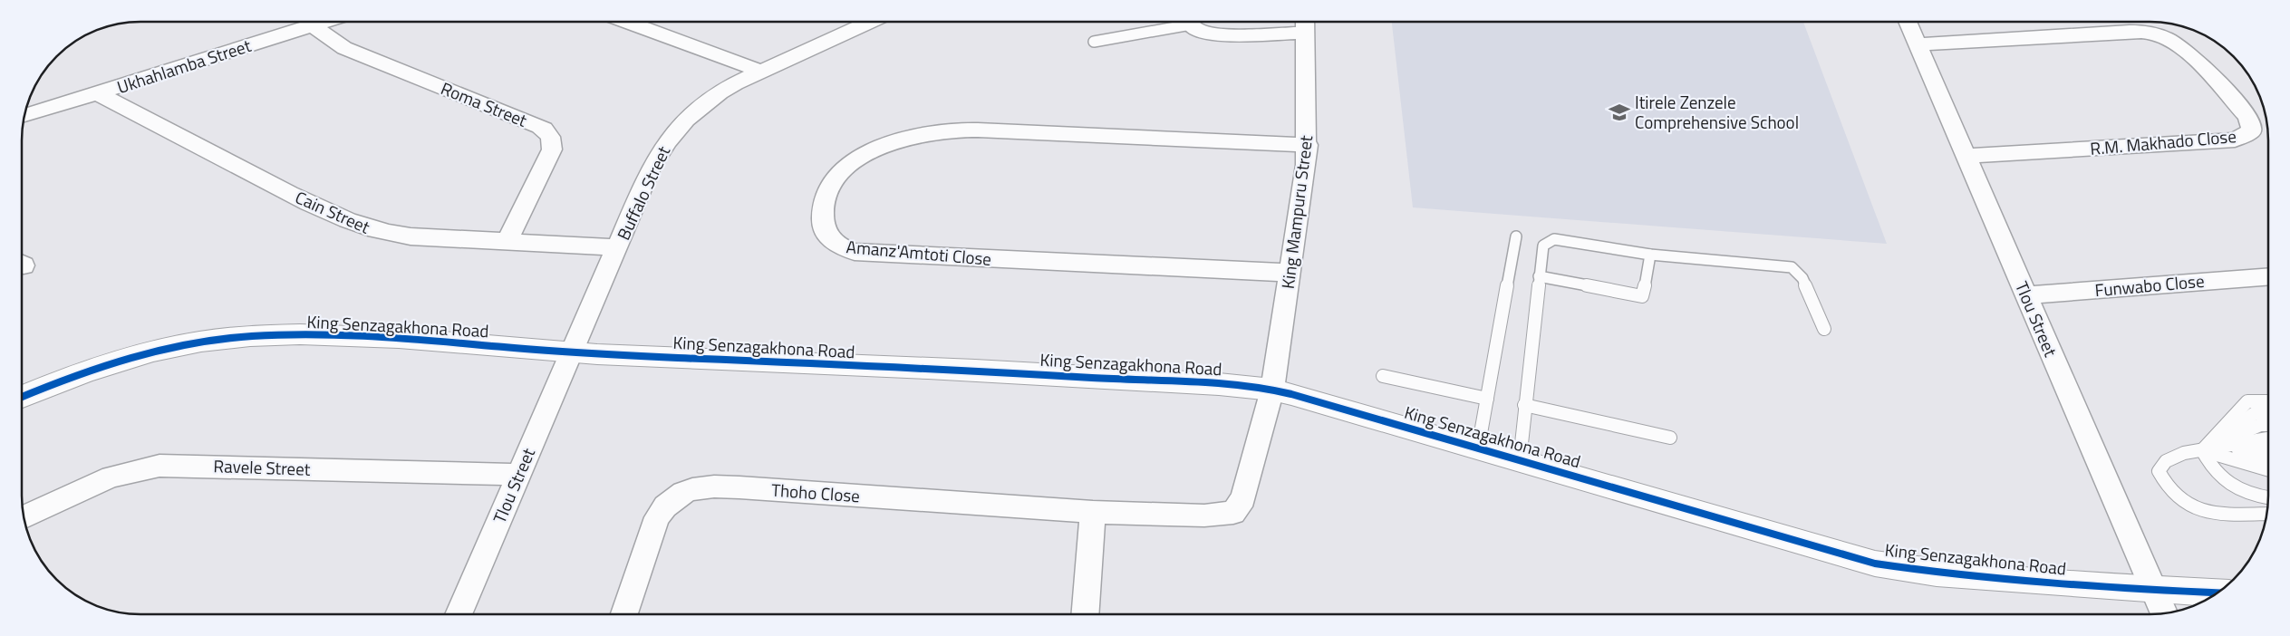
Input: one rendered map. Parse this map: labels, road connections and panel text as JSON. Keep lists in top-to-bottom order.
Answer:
{
  "streets": {
    "street": [
      "Ukhahlamba Street",
      "Roma Street",
      "R.M. Makhado Close",
      "Buffalo Street",
      "Cain Street",
      "King Mampuru Street",
      "Amanz'Amtoti Close",
      "Funwabo Close",
      "Tlou Street",
      "King Senzagakhona Road",
      "Ravele Street",
      "Thoho Close"
    ]
  },
  "crossings": [
    ["Ukhahlamba Street", "Roma Street"],
    ["Ukhahlamba Street", "Cain Street"],
    ["Roma Street", "Cain Street"],
    ["R.M. Makhado Close", "Tlou Street"],
    ["Buffalo Street", "Cain Street"],
    ["Buffalo Street", "Tlou Street"],
    ["Buffalo Street", "King Senzagakhona Road"],
    ["King Mampuru Street", "Amanz'Amtoti Close"],
    ["King Mampuru Street", "King Senzagakhona Road"],
    ["King Mampuru Street", "Thoho Close"],
    ["Funwabo Close", "Tlou Street"],
    ["Tlou Street", "King Senzagakhona Road"],
    ["Tlou Street", "Ravele Street"]
  ],
  "places": {
    "school or university": ["Itirele Zenzele Comprehensive School"]
  }
}
